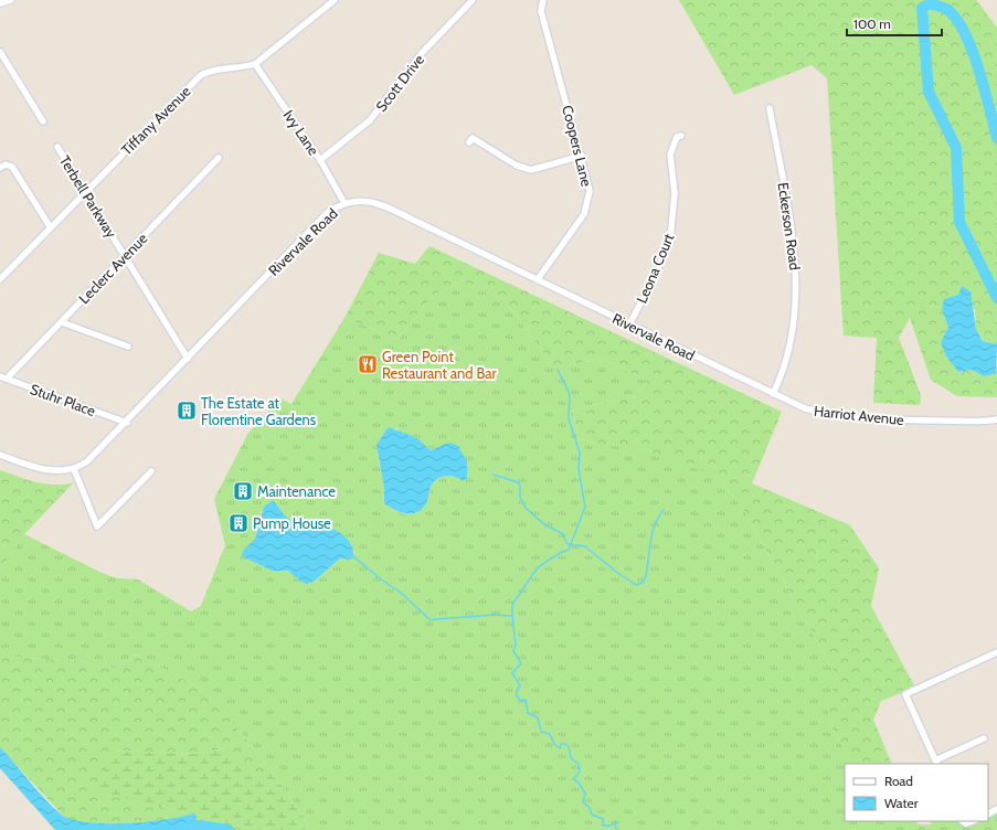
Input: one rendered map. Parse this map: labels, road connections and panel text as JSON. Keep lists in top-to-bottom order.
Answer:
{
  "streets": {
    "street": [
      "Scott Drive",
      "Tiffany Avenue",
      "Ivy Lane",
      "Coopers Lane",
      "Terbell Parkway",
      "Eckerson Road",
      "Rivervale Road",
      "Leclerc Avenue",
      "Leona Court",
      "Stuhr Place",
      "Harriot Avenue"
    ]
  },
  "crossings": [
    ["Scott Drive", "Ivy Lane"],
    ["Tiffany Avenue", "Ivy Lane"],
    ["Tiffany Avenue", "Terbell Parkway"],
    ["Ivy Lane", "Rivervale Road"],
    ["Coopers Lane", "Rivervale Road"],
    ["Terbell Parkway", "Rivervale Road"],
    ["Terbell Parkway", "Leclerc Avenue"],
    ["Eckerson Road", "Harriot Avenue"],
    ["Rivervale Road", "Leona Court"],
    ["Rivervale Road", "Stuhr Place"],
    ["Rivervale Road", "Harriot Avenue"],
    ["Leclerc Avenue", "Stuhr Place"]
  ],
  "places": {
    "restaurant": ["Green Point Restaurant and Bar"],
    "building": ["The Estate at Florentine Gardens", "Maintenance", "Pump House"]
  },
  "legend": ["Road", "Water"],
  "scale_bar": "100 m"
}
